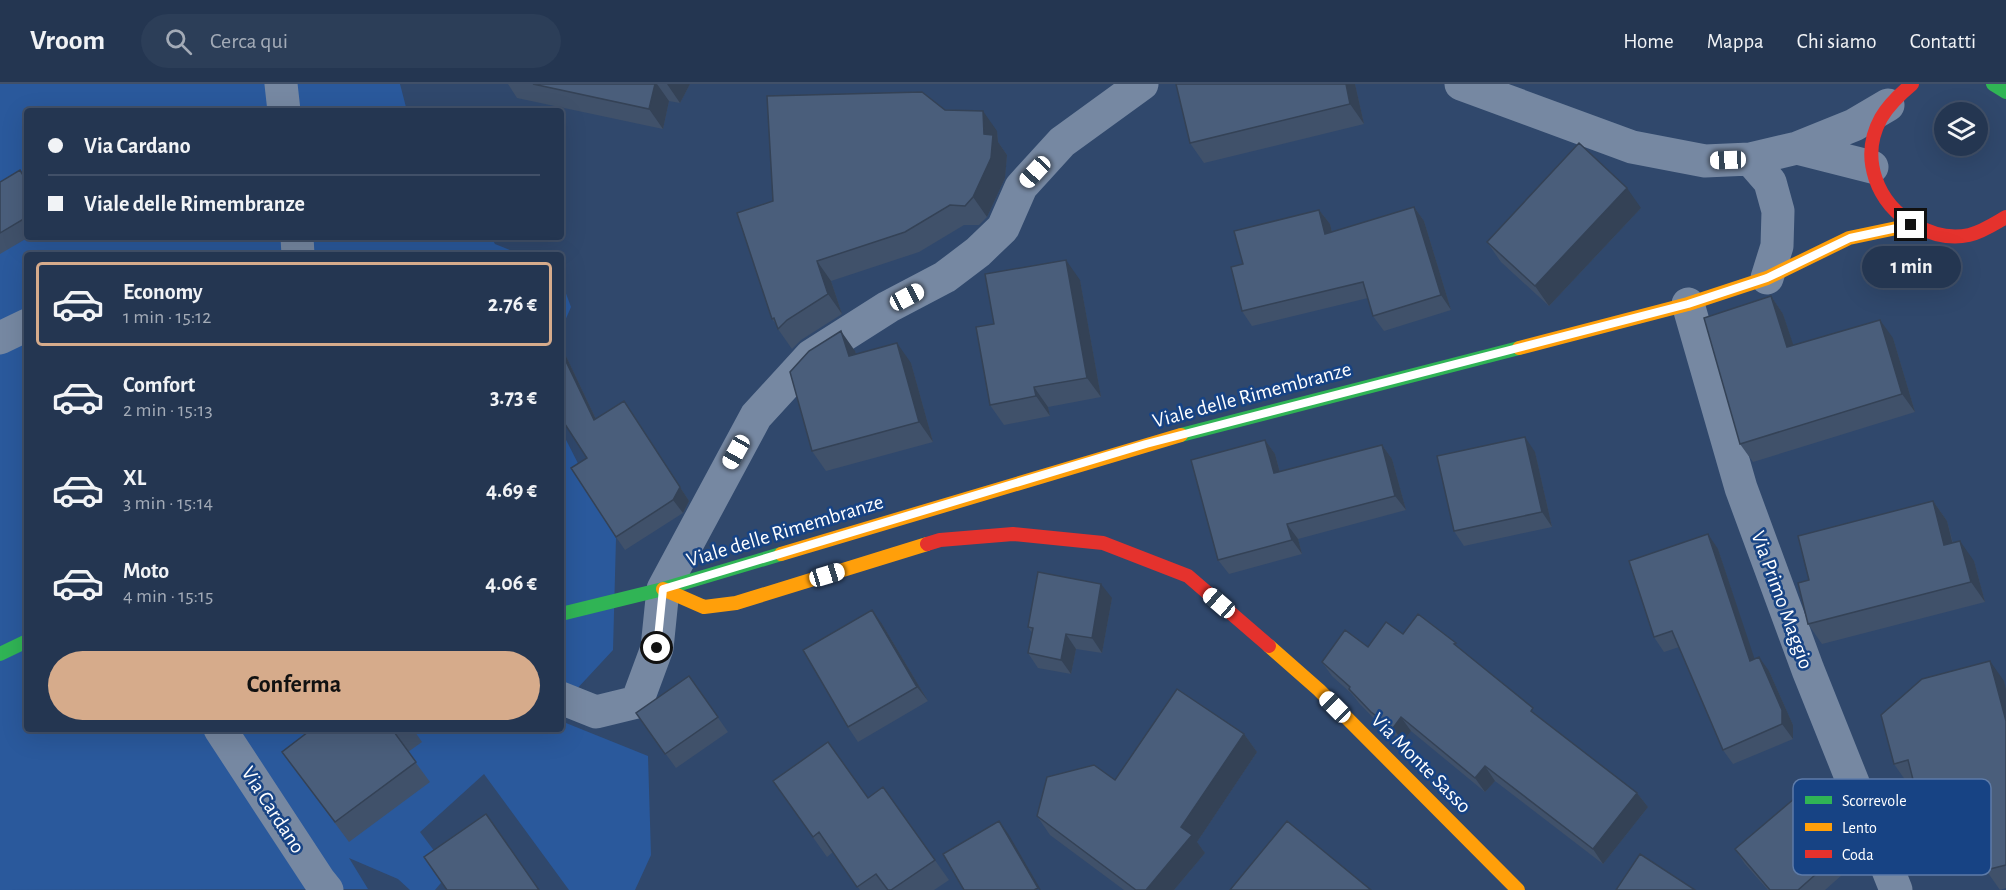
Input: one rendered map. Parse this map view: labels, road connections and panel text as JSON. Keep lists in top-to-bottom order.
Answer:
{
  "streets": {
    "main road": ["Viale delle Rimembranze", "Via Monte Sasso"],
    "street": ["Via Primo Maggio", "Via Cardano"]
  },
  "crossings": [
    ["Viale delle Rimembranze", "Via Primo Maggio"],
    ["Viale delle Rimembranze", "Via Monte Sasso"]
  ],
  "legend": ["Scorrevole", "Lento", "Coda"],
  "page": {
    "header": "Vroom",
    "search": "Cerca qui",
    "nav": [
      "Home",
      "Mappa",
      "Chi siamo",
      "Contatti"
    ],
    "banner": ["Via Cardano", "Viale delle Rimembranze"],
    "bubble": "1 min",
    "list": [
      {
        "name": "Economy",
        "note": "1 min · 15:12",
        "value": "2.76 €"
      },
      {
        "name": "Comfort",
        "note": "2 min · 15:13",
        "value": "3.73 €"
      },
      {
        "name": "XL",
        "note": "3 min · 15:14",
        "value": "4.69 €"
      },
      {
        "name": "Moto",
        "note": "4 min · 15:15",
        "value": "4.06 €"
      }
    ],
    "buttons": "Conferma"
  }
}
